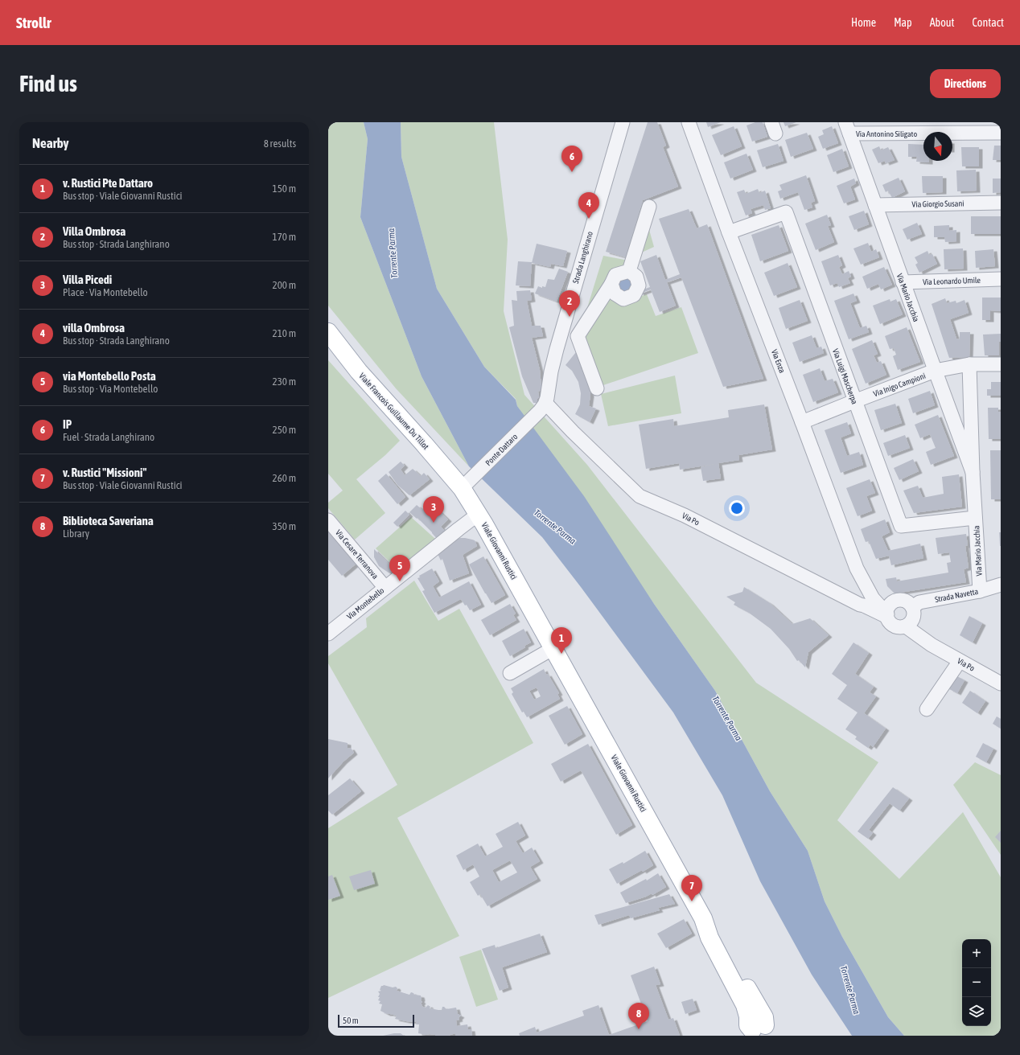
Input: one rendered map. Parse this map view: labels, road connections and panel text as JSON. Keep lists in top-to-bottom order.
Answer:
{
  "streets": {
    "main road": ["Viale Francois Guillaume Du Tillot", "Viale Giovanni Rustici"],
    "street": [
      "Via Antonino Siligato",
      "Via Giorgio Susani",
      "Strada Langhirano",
      "Via Leonardo Umile",
      "Via Mario Jacchia",
      "Via Enza",
      "Via Luigi Mascherpa",
      "Via Inigo Campioni",
      "Ponte Dattaro",
      "Via Po",
      "Via Cesare Terranova",
      "Strada Navetta",
      "Via Montebello"
    ]
  },
  "crossings": [
    ["Via Antonino Siligato", "Via Mario Jacchia"],
    ["Via Giorgio Susani", "Via Mario Jacchia"],
    ["Strada Langhirano", "Ponte Dattaro"],
    ["Strada Langhirano", "Via Po"],
    ["Via Leonardo Umile", "Via Mario Jacchia"],
    ["Via Mario Jacchia", "Via Luigi Mascherpa"],
    ["Via Mario Jacchia", "Via Inigo Campioni"],
    ["Via Mario Jacchia", "Strada Navetta"],
    ["Via Enza", "Via Luigi Mascherpa"],
    ["Via Enza", "Via Inigo Campioni"],
    ["Via Enza", "Via Po"],
    ["Via Luigi Mascherpa", "Via Inigo Campioni"],
    ["Viale Francois Guillaume Du Tillot", "Ponte Dattaro"],
    ["Viale Francois Guillaume Du Tillot", "Viale Giovanni Rustici"],
    ["Ponte Dattaro", "Via Po"],
    ["Ponte Dattaro", "Viale Giovanni Rustici"],
    ["Via Po", "Strada Navetta"],
    ["Viale Giovanni Rustici", "Via Montebello"],
    ["Via Cesare Terranova", "Via Montebello"]
  ],
  "water": ["Torrente Parma"],
  "scale_bar": "50 m",
  "north": "bottom",
  "page": {
    "header": "Strollr",
    "nav": [
      "Home",
      "Map",
      "About",
      "Contact"
    ],
    "buttons": "Directions",
    "title": "Find us",
    "heading": ["Nearby", "8 results"],
    "pins": [
      "6",
      "4",
      "2",
      "3",
      "5",
      "1",
      "7",
      "8"
    ],
    "list": [
      {
        "mark": "1",
        "name": "v. Rustici Pte Dattaro",
        "note": "Bus stop · Viale Giovanni Rustici",
        "value": "150 m"
      },
      {
        "mark": "2",
        "name": "Villa Ombrosa",
        "note": "Bus stop · Strada Langhirano",
        "value": "170 m"
      },
      {
        "mark": "3",
        "name": "Villa Picedi",
        "note": "Place · Via Montebello",
        "value": "200 m"
      },
      {
        "mark": "4",
        "name": "villa Ombrosa",
        "note": "Bus stop · Strada Langhirano",
        "value": "210 m"
      },
      {
        "mark": "5",
        "name": "via Montebello Posta",
        "note": "Bus stop · Via Montebello",
        "value": "230 m"
      },
      {
        "mark": "6",
        "name": "IP",
        "note": "Fuel · Strada Langhirano",
        "value": "250 m"
      },
      {
        "mark": "7",
        "name": "v. Rustici \"Missioni\"",
        "note": "Bus stop · Viale Giovanni Rustici",
        "value": "260 m"
      },
      {
        "mark": "8",
        "name": "Biblioteca Saveriana",
        "note": "Library",
        "value": "350 m"
      }
    ],
    "map_buttons": ["+", "−"],
    "scale": "50 m"
  }
}
